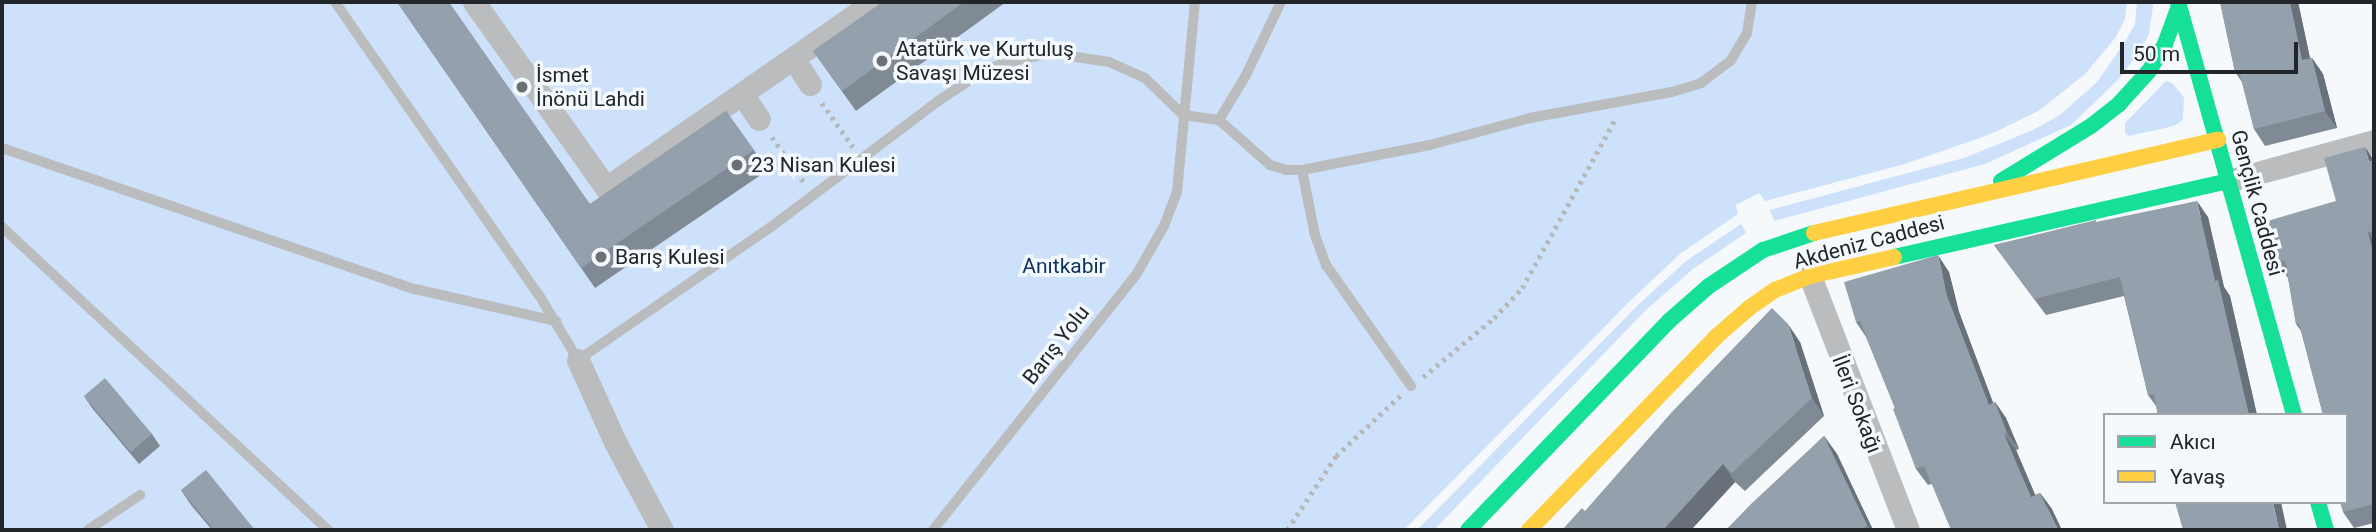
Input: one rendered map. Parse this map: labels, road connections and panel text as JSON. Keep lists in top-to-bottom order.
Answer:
{
  "streets": {
    "main road": ["Gençlik Caddesi", "Akdeniz Caddesi"],
    "street": ["İleri Sokağı"],
    "lane": ["Barış Yolu"]
  },
  "crossings": [
    ["Gençlik Caddesi", "Akdeniz Caddesi"],
    ["Akdeniz Caddesi", "İleri Sokağı"]
  ],
  "parks": ["Anıtkabir"],
  "places": [
    "Atatürk ve Kurtuluş Savaşı Müzesi",
    "İsmet İnönü Lahdi",
    "23 Nisan Kulesi",
    "Barış Kulesi"
  ],
  "legend": ["Akıcı", "Yavaş"],
  "scale_bar": "50 m"
}
